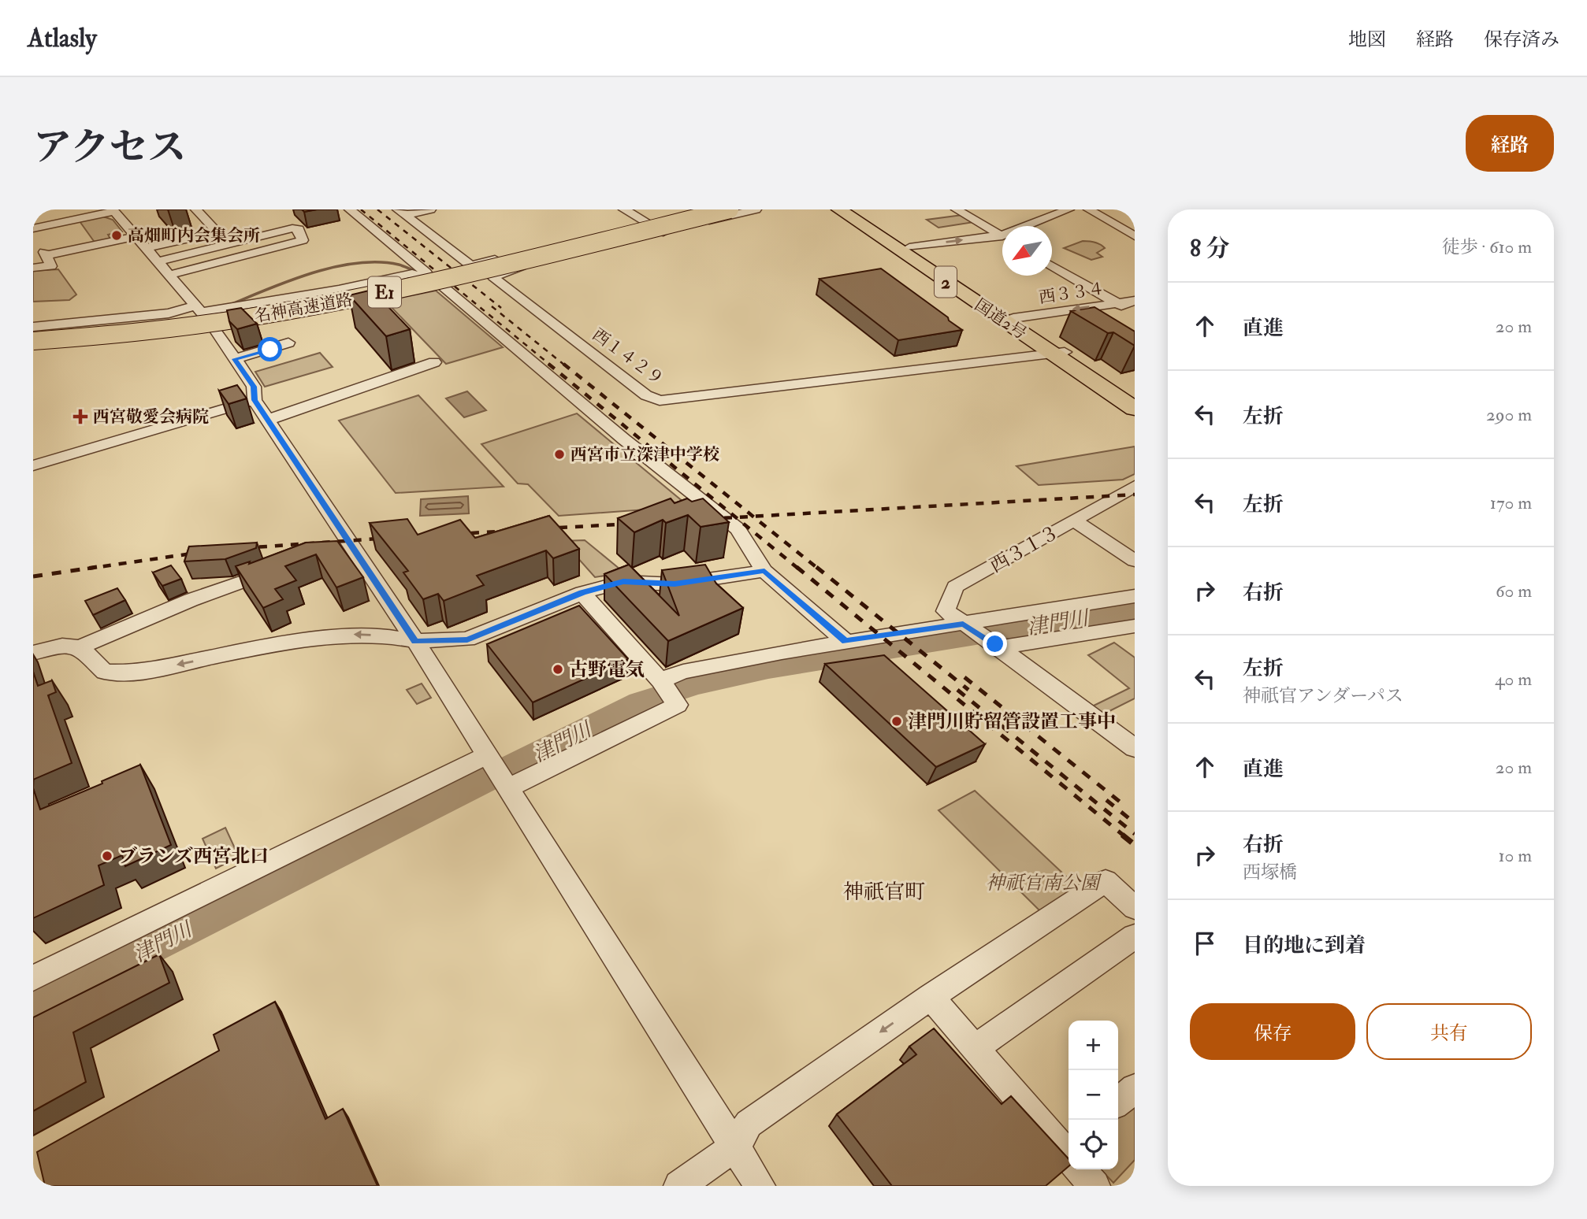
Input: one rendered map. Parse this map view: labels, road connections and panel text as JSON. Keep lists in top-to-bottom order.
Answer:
{
  "streets": {
    "highway": [
      "2",
      "E1",
      "名神高速道路",
      "国道2号"
    ],
    "street": ["西３３４", "西１４２９", "西３１３"]
  },
  "crossings": [
    ["西３３４", "国道2号"],
    ["国道2号", "西１４２９"]
  ],
  "districts": ["神祇官町"],
  "water": ["津門川"],
  "parks": ["神祇官南公園"],
  "places": {
    "other": [
      "高畑町内会集会所",
      "西宮市立深津中学校",
      "古野電気",
      "津門川貯留管設置工事中",
      "ブランズ西宮北口"
    ],
    "health": ["西宮敬愛会病院"]
  },
  "north": "bottom left",
  "page": {
    "header": "Atlasly",
    "nav": ["地図", "経路", "保存済み"],
    "buttons": [
      "経路",
      ["保存", "共有"]
    ],
    "title": "アクセス",
    "heading": ["8 分", "徒歩 · 610 m"],
    "list": [
      ["直進", "20 m"],
      ["左折", "290 m"],
      ["左折", "170 m"],
      ["右折", "60 m"],
      ["左折", "神祇官アンダーパス", "40 m"],
      ["直進", "20 m"],
      ["右折", "西塚橋", "10 m"],
      "目的地に到着"
    ],
    "map_buttons": ["+", "−"]
  }
}
